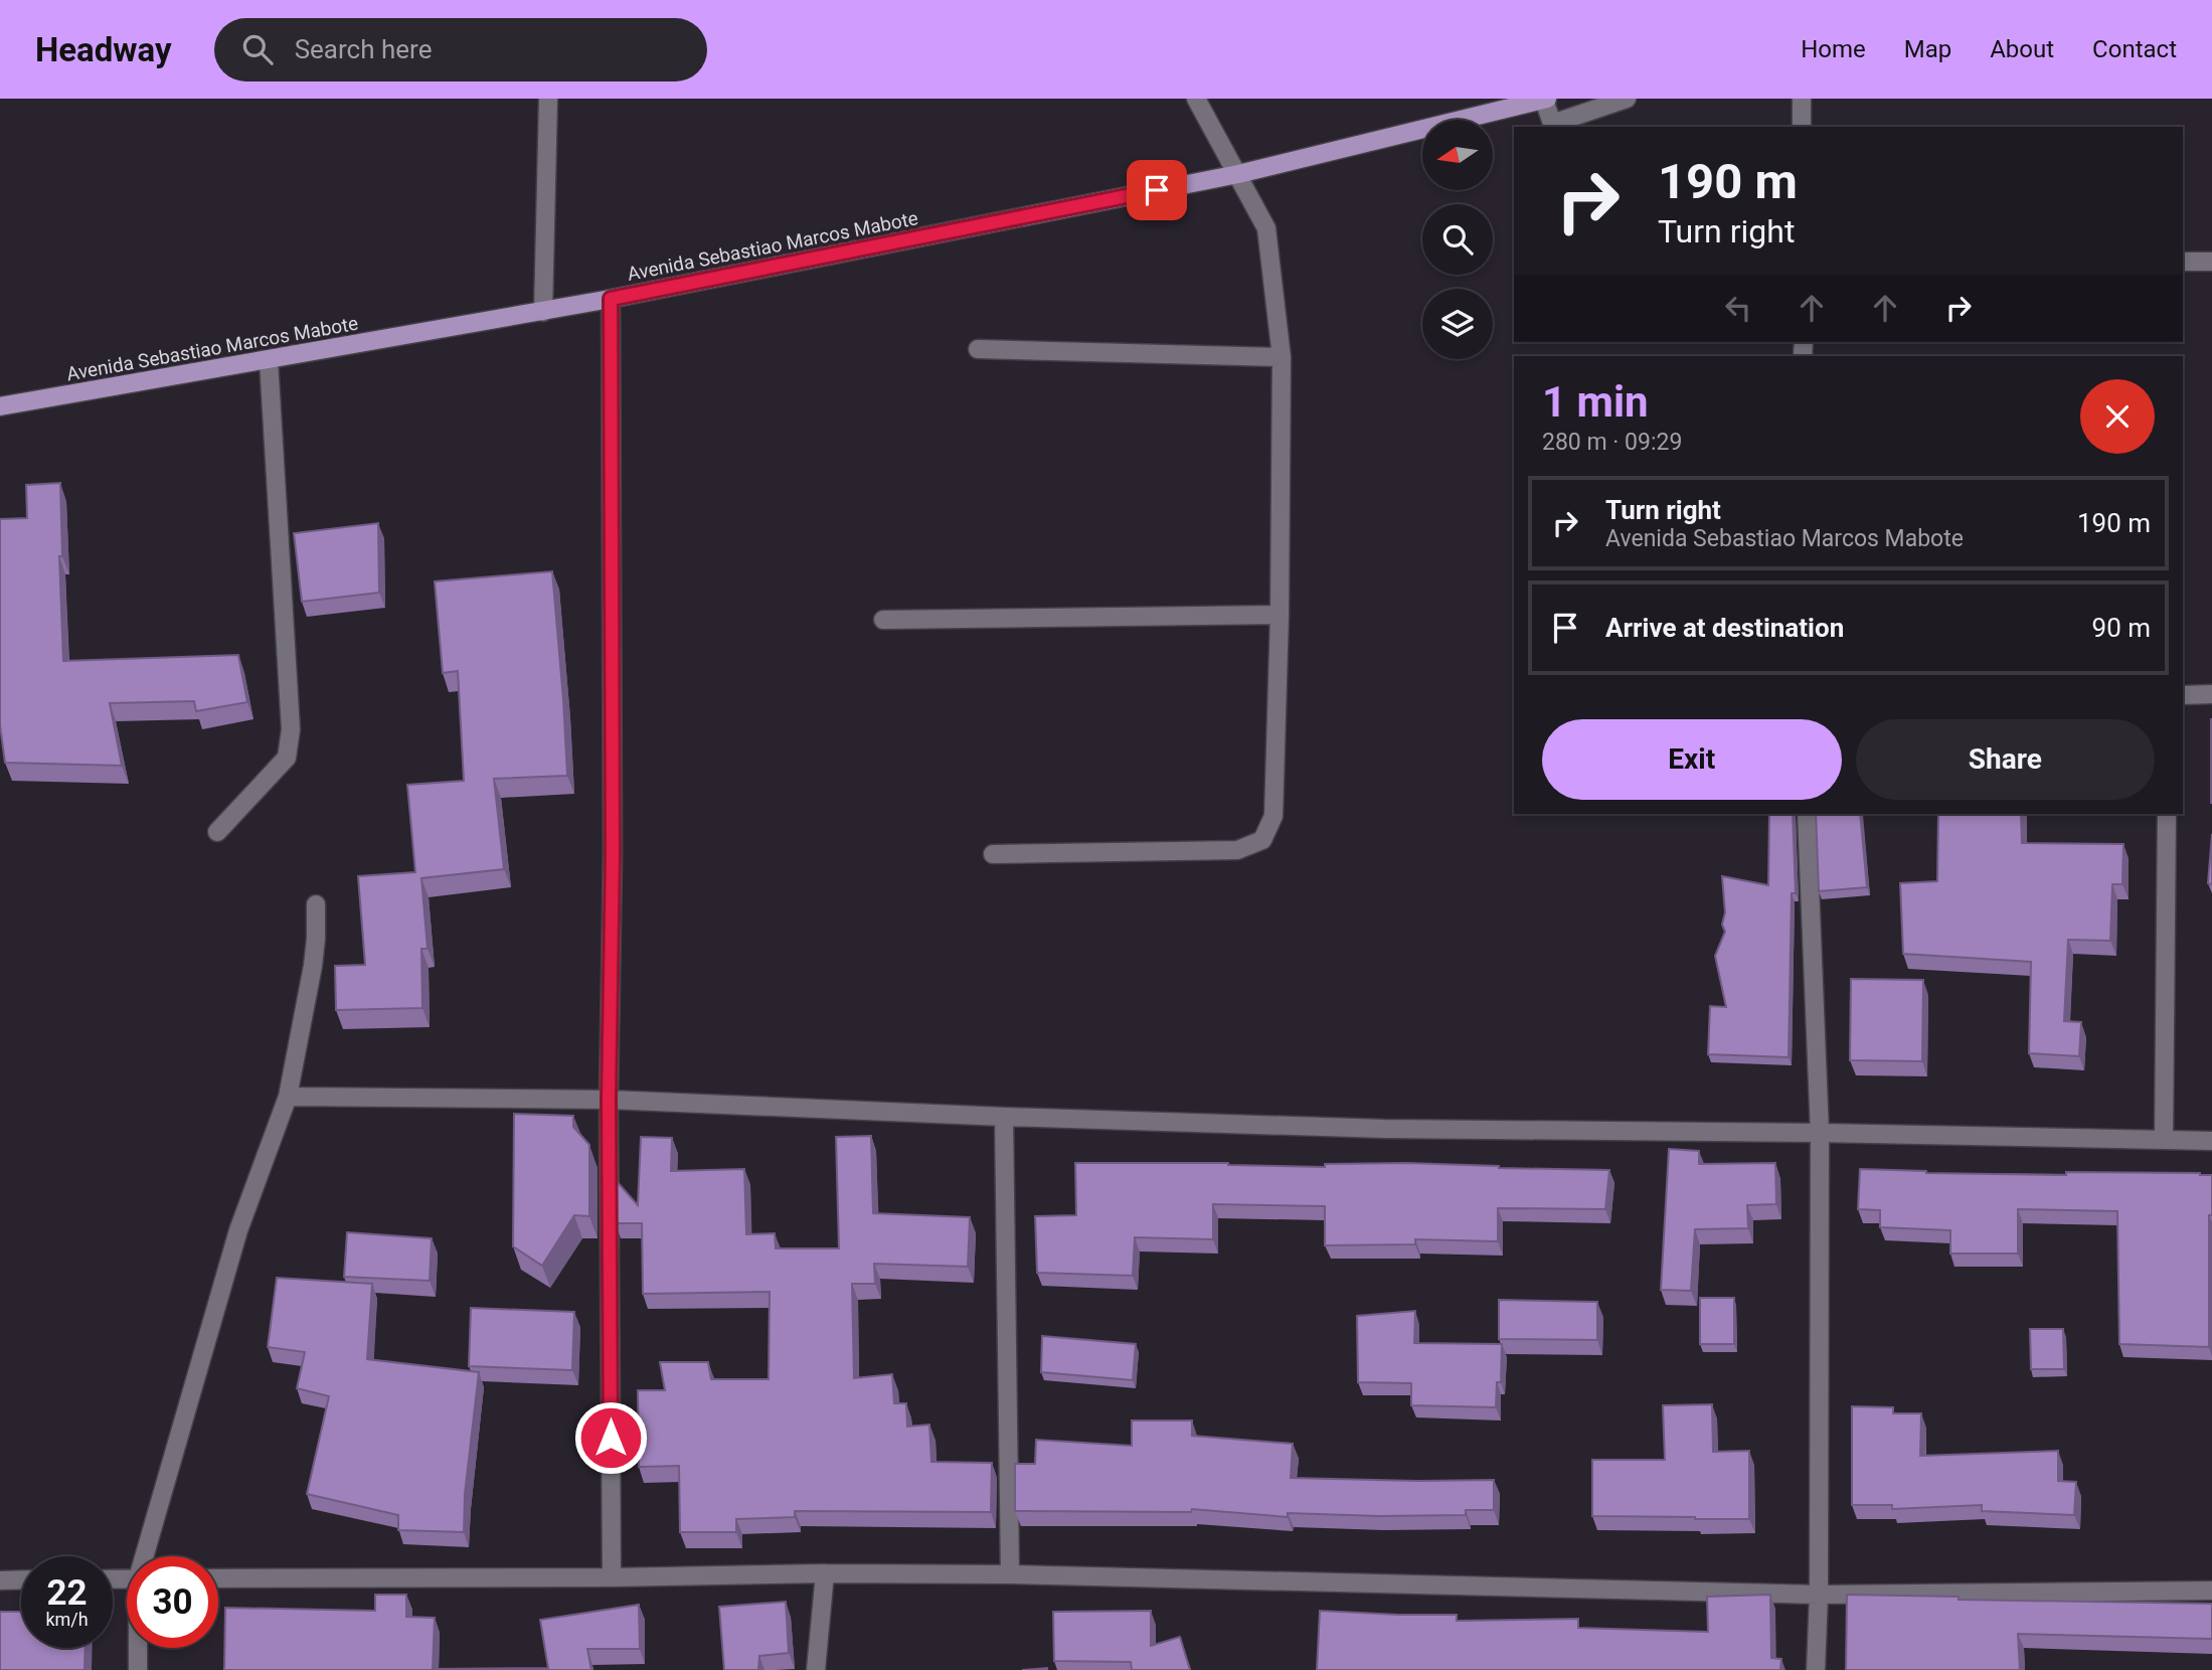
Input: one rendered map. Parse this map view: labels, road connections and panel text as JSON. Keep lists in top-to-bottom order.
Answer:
{
  "streets": {
    "main road": ["Avenida Sebastiao Marcos Mabote"]
  },
  "north": "left",
  "page": {
    "header": "Headway",
    "search": "Search here",
    "nav": [
      "Home",
      "Map",
      "About",
      "Contact"
    ],
    "turn": ["190 m", "Turn right"],
    "heading": ["1 min", "280 m · 09:29"],
    "list": [
      {
        "name": "Turn right",
        "note": "Avenida Sebastiao Marcos Mabote",
        "value": "190 m"
      },
      {
        "name": "Arrive at destination",
        "value": "90 m"
      }
    ],
    "buttons": ["Exit", "Share"],
    "speed": "22 km/h",
    "limit": "30"
  }
}
